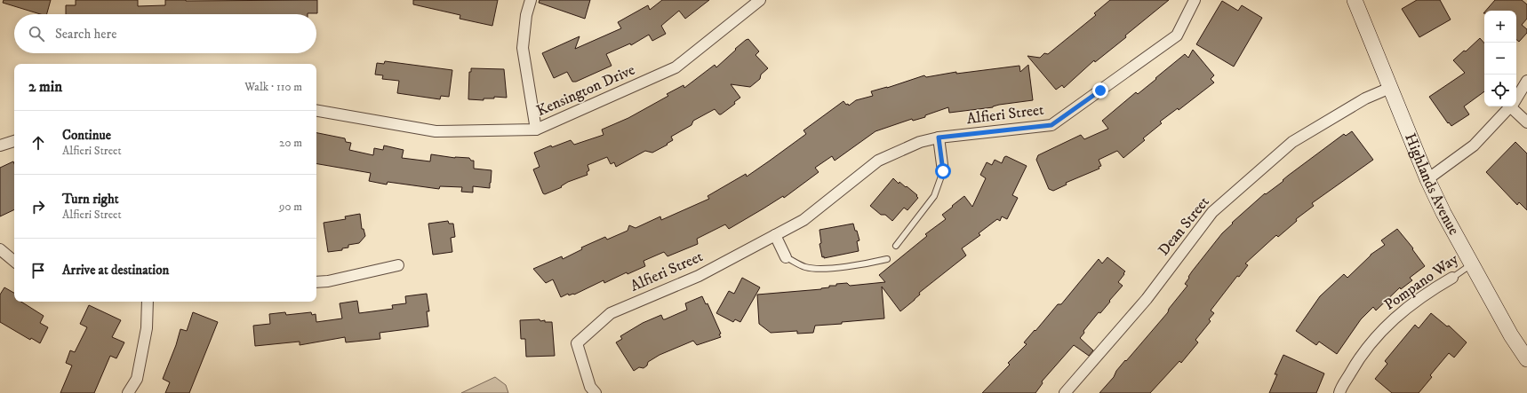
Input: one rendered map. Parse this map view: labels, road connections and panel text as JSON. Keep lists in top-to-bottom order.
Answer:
{
  "streets": {
    "main road": ["Highlands Avenue"],
    "street": [
      "Kensington Drive",
      "Alfieri Street",
      "Dean Street",
      "Pompano Way"
    ]
  },
  "crossings": [
    ["Highlands Avenue", "Dean Street"],
    ["Highlands Avenue", "Pompano Way"]
  ],
  "page": {
    "map_buttons": ["+", "−"],
    "search": "Search here",
    "heading": ["2 min", "Walk · 110 m"],
    "list": [
      ["Continue", "Alfieri Street", "20 m"],
      ["Turn right", "Alfieri Street", "90 m"],
      "Arrive at destination"
    ]
  }
}
